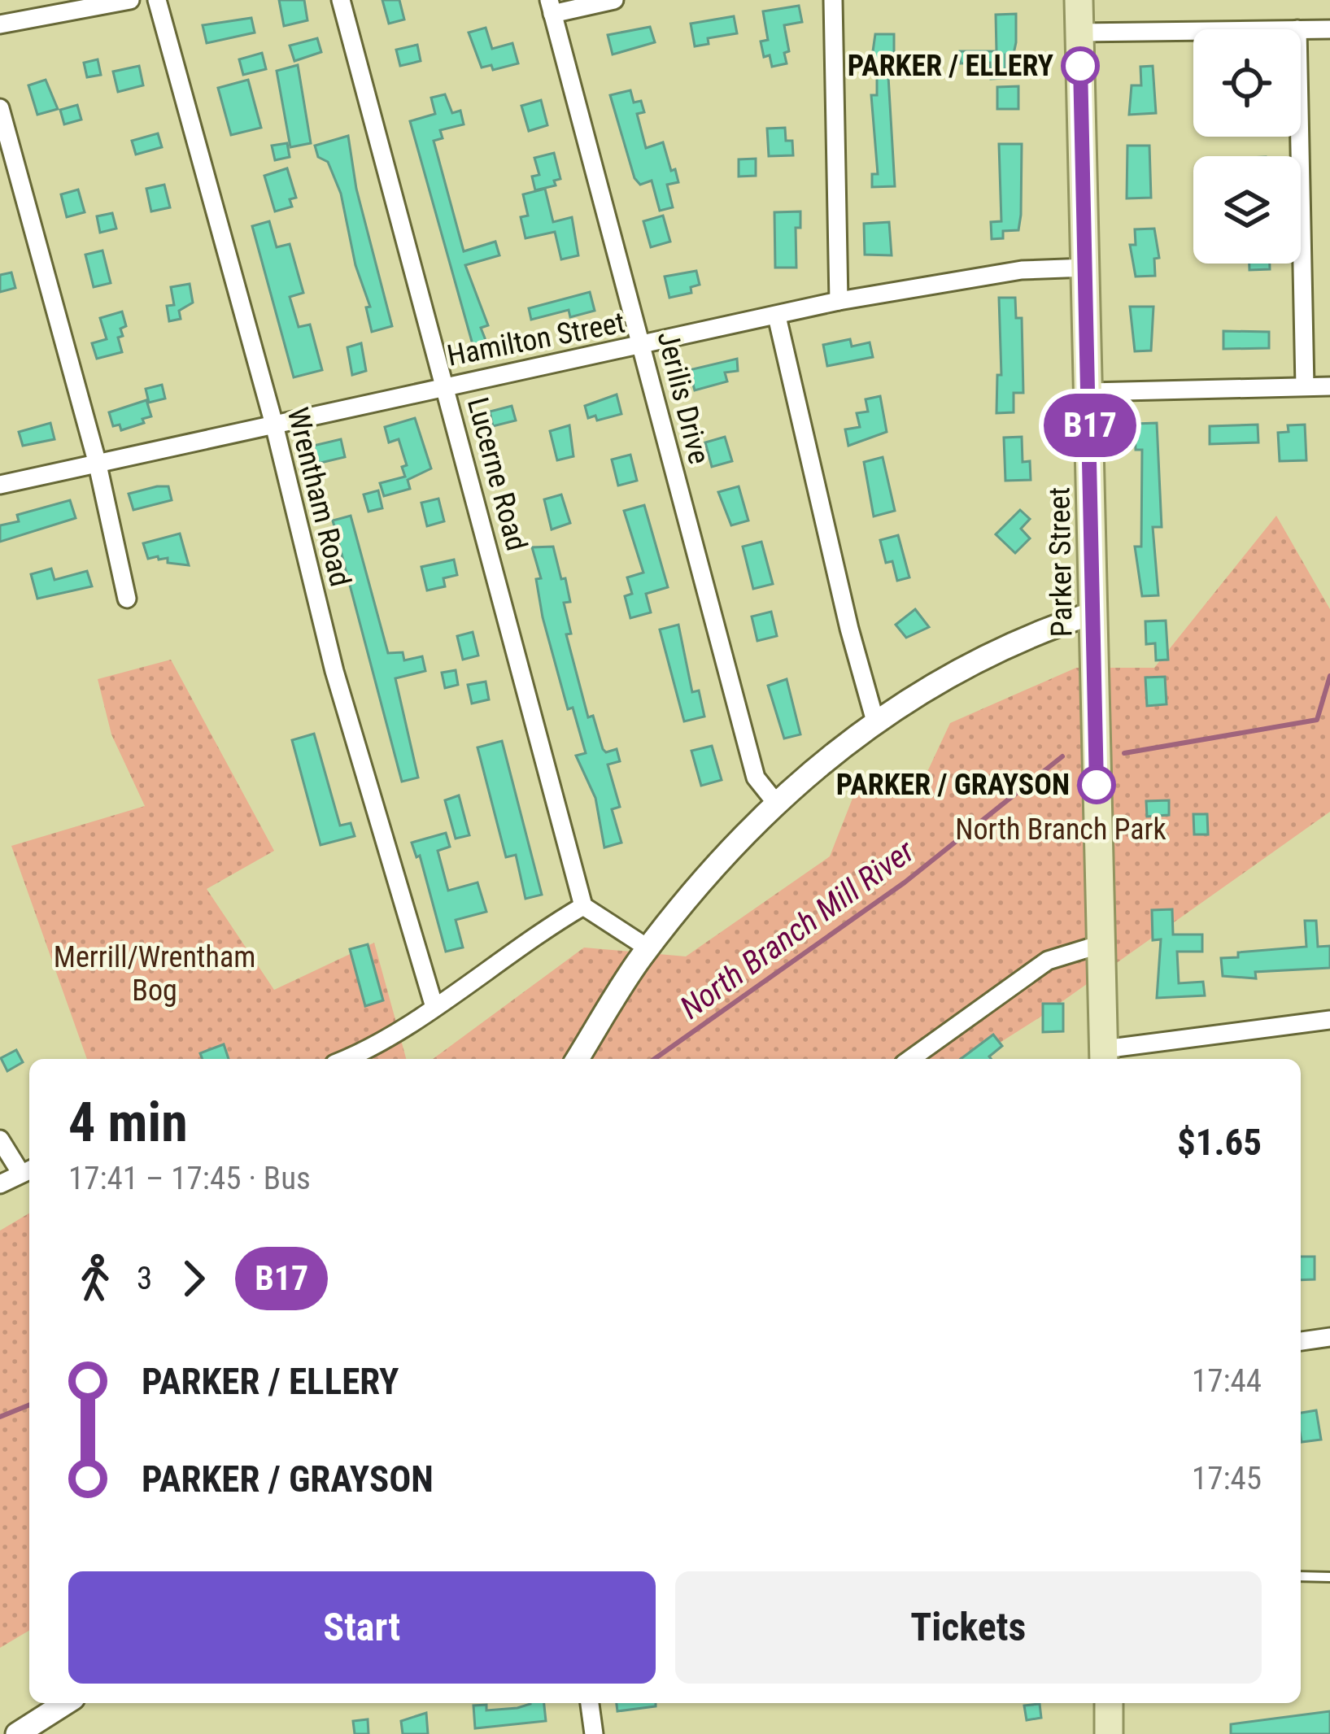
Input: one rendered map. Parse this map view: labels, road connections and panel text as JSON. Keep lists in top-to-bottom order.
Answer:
{
  "streets": {
    "main road": ["Parker Street"],
    "street": [
      "Hamilton Street",
      "Jerilis Drive",
      "Lucerne Road",
      "Wrentham Road"
    ]
  },
  "crossings": [
    ["Hamilton Street", "Jerilis Drive"],
    ["Hamilton Street", "Lucerne Road"],
    ["Hamilton Street", "Wrentham Road"],
    ["Hamilton Street", "Parker Street"]
  ],
  "water": ["North Branch Mill River"],
  "parks": ["North Branch Park", "Merrill/Wrentham Bog"],
  "places": ["PARKER / ELLERY", "PARKER / GRAYSON"],
  "lines": ["bus line B17"],
  "page": {
    "on_map": "B17",
    "heading": ["4 min", "17:41 – 17:45 · Bus", "$1.65"],
    "legs": ["3", "B17"],
    "list": [
      {
        "name": "PARKER / ELLERY",
        "value": "17:44"
      },
      {
        "name": "PARKER / GRAYSON",
        "value": "17:45"
      }
    ],
    "buttons": ["Start", "Tickets"]
  }
}
